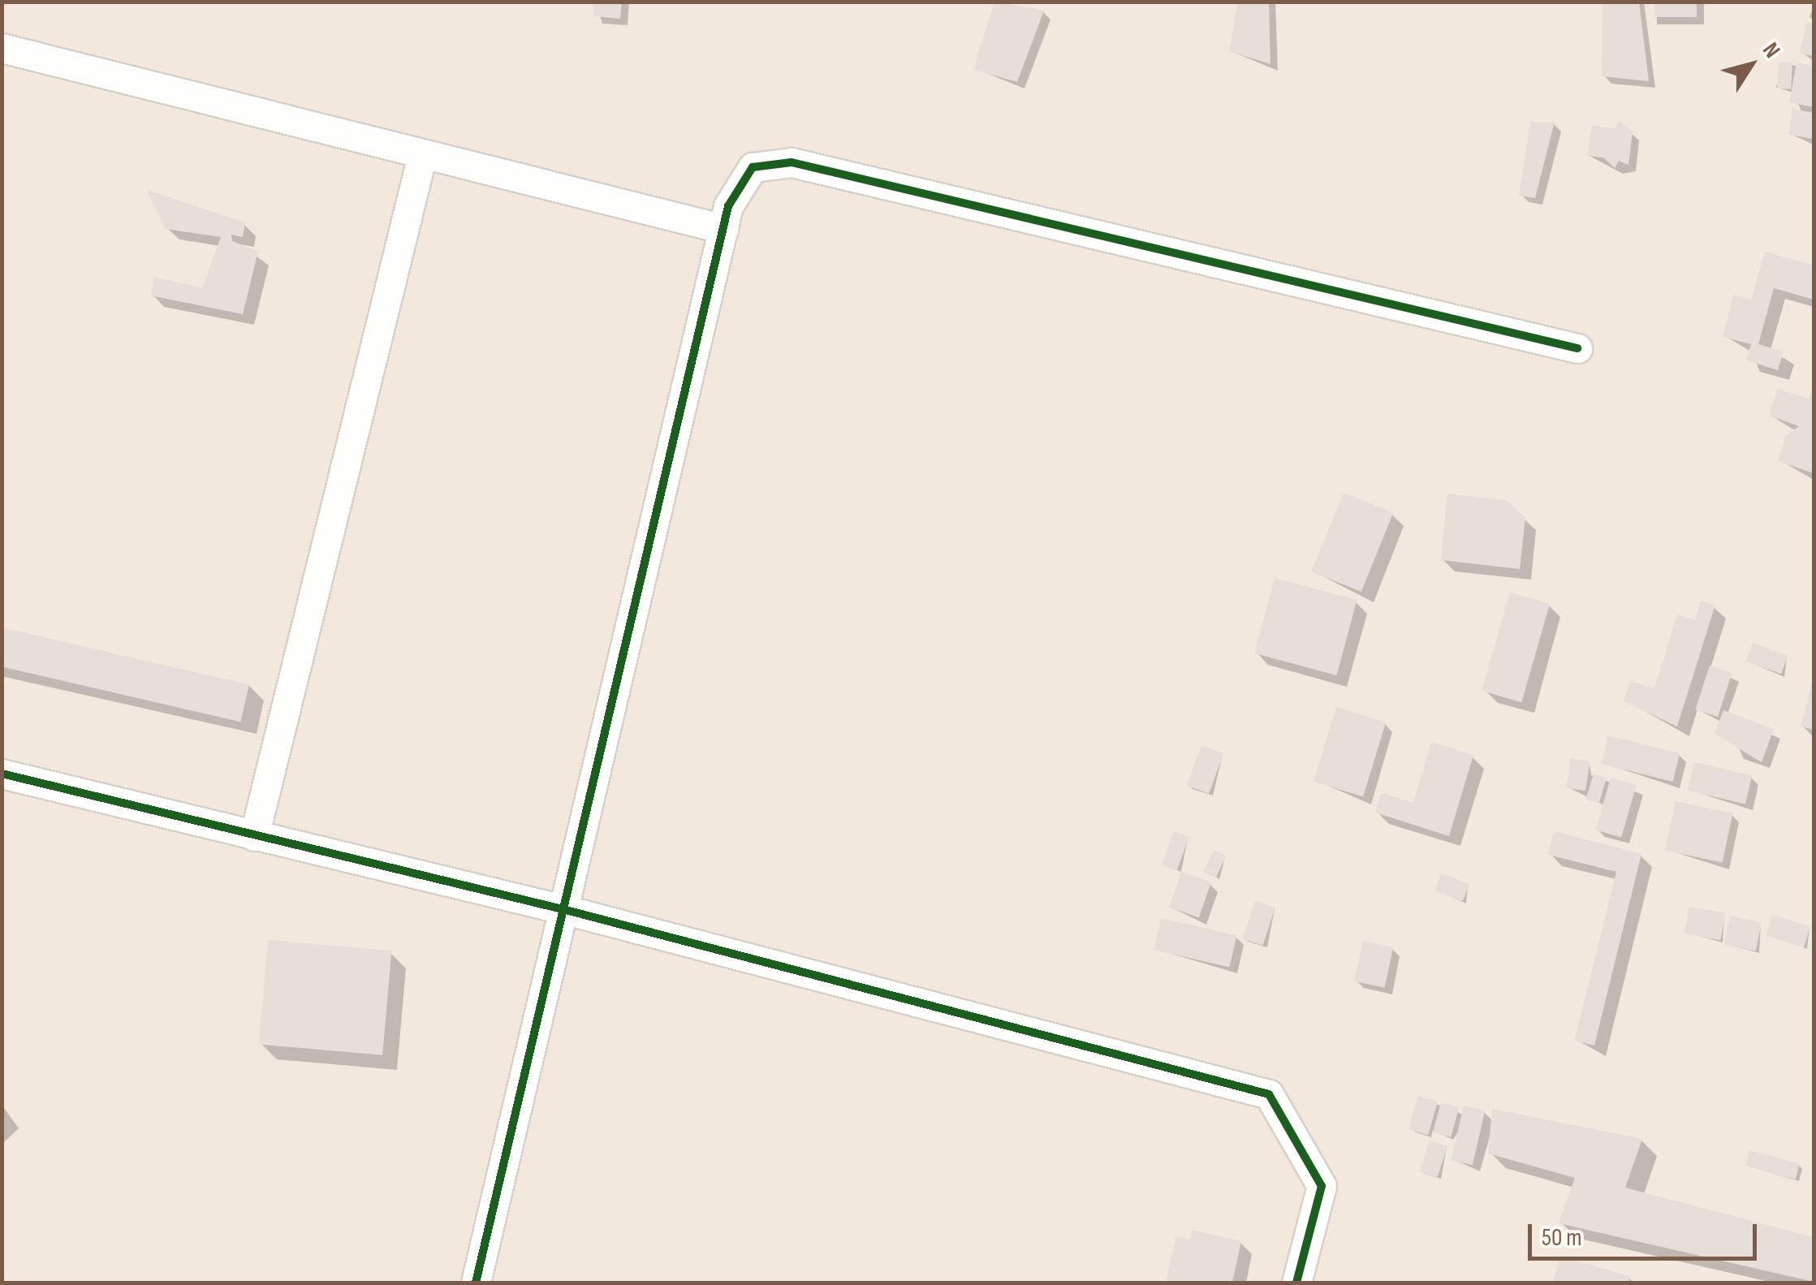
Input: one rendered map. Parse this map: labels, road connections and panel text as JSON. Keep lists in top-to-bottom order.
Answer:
{
  "scale_bar": "50 m",
  "north": "top right"
}
